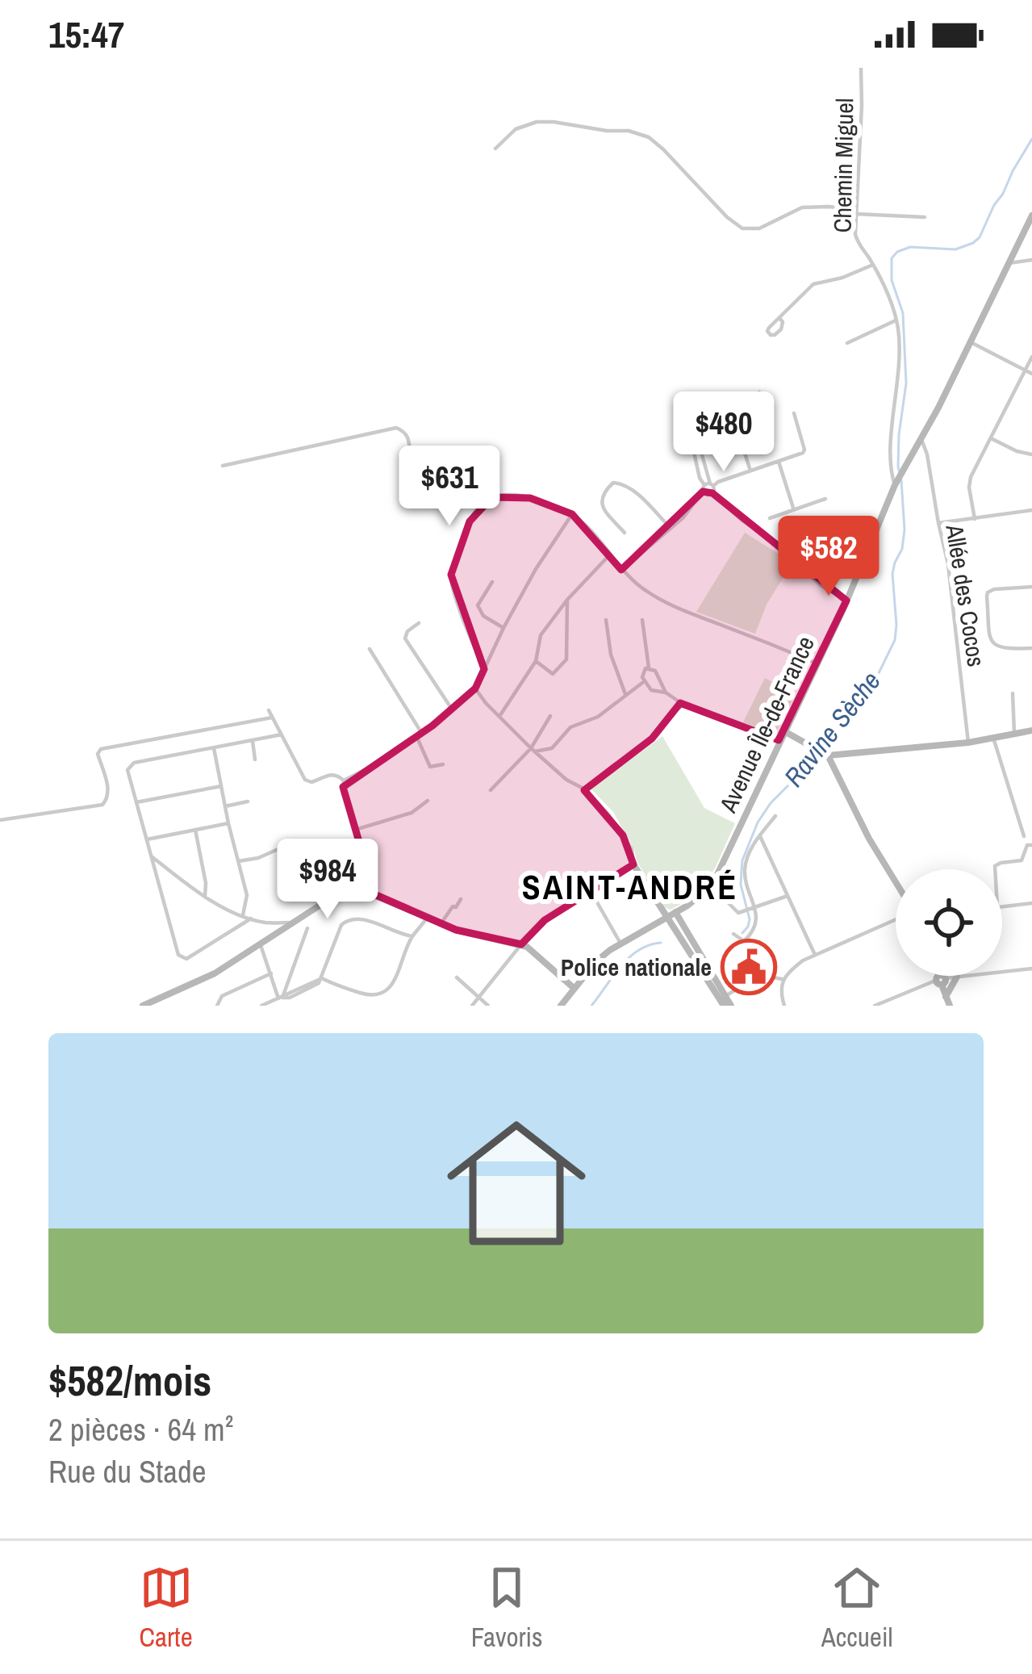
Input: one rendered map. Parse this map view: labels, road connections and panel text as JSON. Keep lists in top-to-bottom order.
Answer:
{
  "streets": {
    "street": ["Chemin Miguel", "Allée des Cocos", "Avenue Île-de-France"]
  },
  "crossings": [
    ["Chemin Miguel", "Avenue Île-de-France"],
    ["Allée des Cocos", "Avenue Île-de-France"]
  ],
  "districts": ["SAINT-ANDRÉ"],
  "water": ["Ravine Sèche"],
  "places": {
    "public building": ["Police nationale"]
  },
  "page": {
    "status": "15:47",
    "price": [
      "$480",
      "$631",
      "$582",
      "$984"
    ],
    "list": [
      {
        "name": "$582/mois",
        "note": "2 pièces · 64 m² · Rue du Stade"
      }
    ],
    "tabs": ["Carte", "Favoris", "Accueil"]
  }
}
